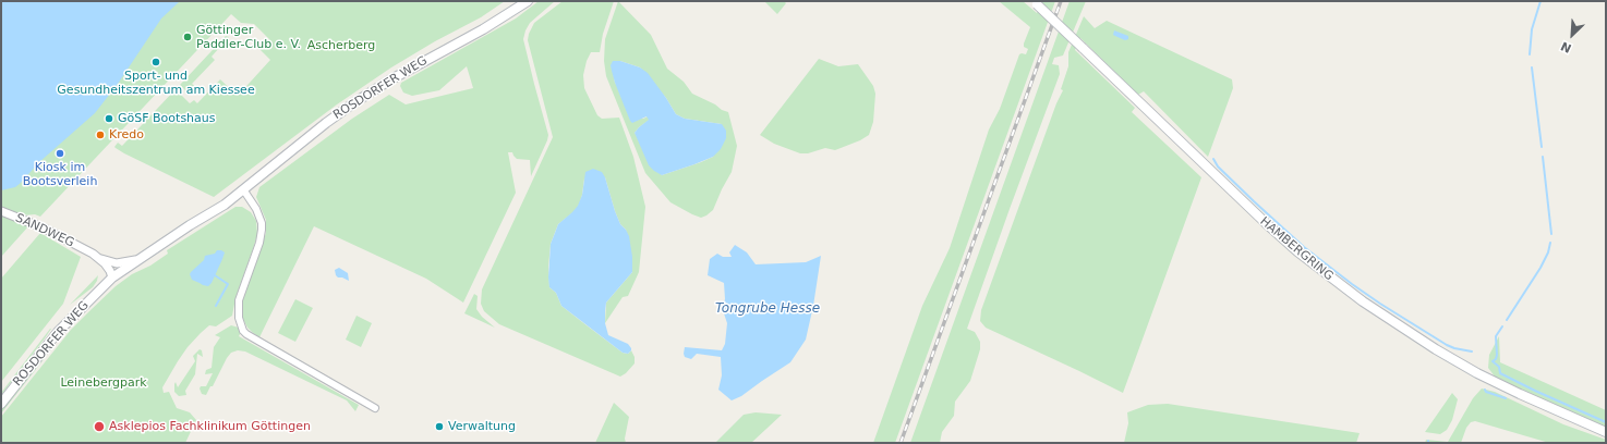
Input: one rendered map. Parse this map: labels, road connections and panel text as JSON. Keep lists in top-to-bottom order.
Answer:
{
  "streets": {
    "main road": ["ROSDORFER WEG", "HAMBERGRING"],
    "street": ["SANDWEG"]
  },
  "crossings": [
    ["ROSDORFER WEG", "SANDWEG"]
  ],
  "water": ["Tongrube Hesse"],
  "parks": ["Ascherberg", "Leinebergpark"],
  "places": [
    "Göttinger Paddler-Club e. V.",
    "Sport- und Gesundheitszentrum am Kiessee",
    "GöSF Bootshaus",
    "Kredo",
    "Kiosk im Bootsverleih",
    "Asklepios Fachklinikum Göttingen",
    "Verwaltung"
  ],
  "north": "bottom left"
}
